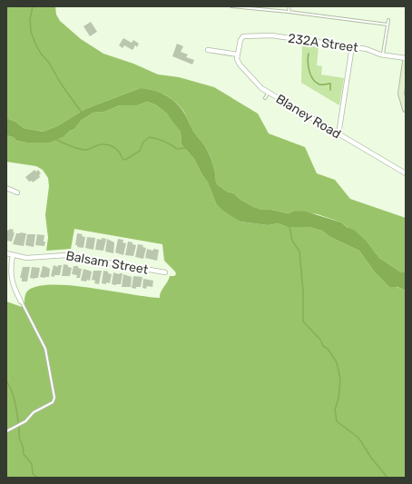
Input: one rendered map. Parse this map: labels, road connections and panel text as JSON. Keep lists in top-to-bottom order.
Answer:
{
  "streets": {
    "street": ["232A Street", "Blaney Road", "Balsam Street"]
  },
  "crossings": [
    ["232A Street", "Blaney Road"]
  ]
}
